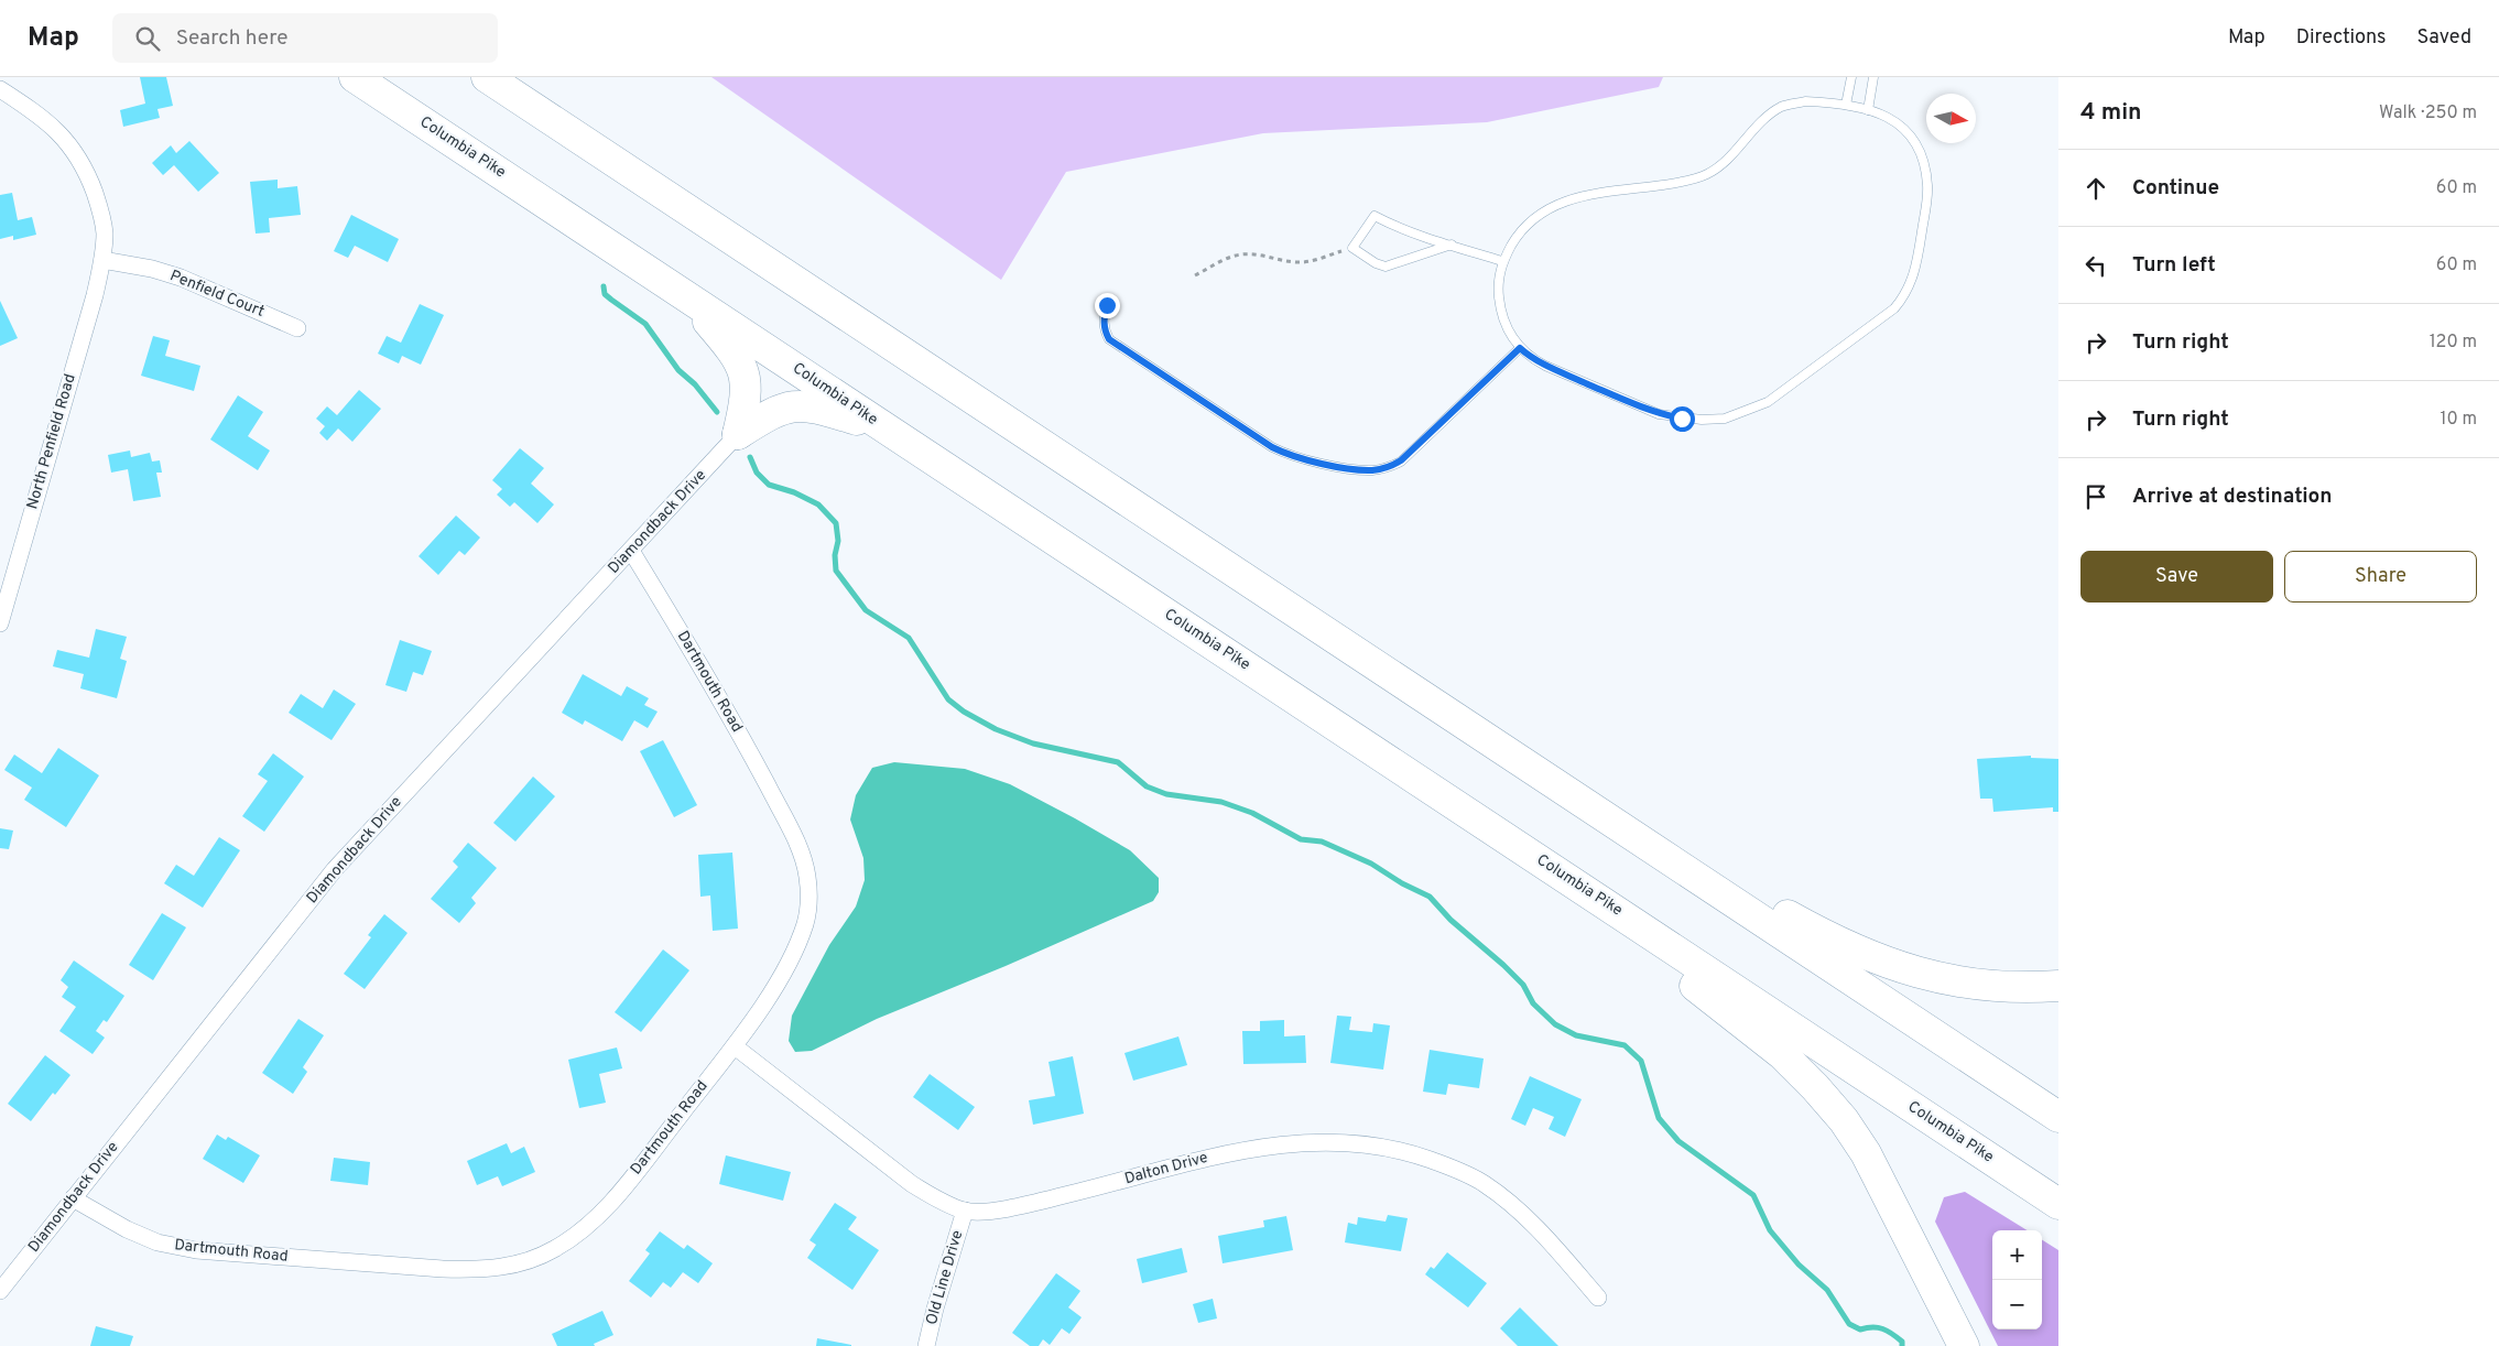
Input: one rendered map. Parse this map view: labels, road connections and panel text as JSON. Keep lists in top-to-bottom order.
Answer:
{
  "streets": {
    "highway": ["Columbia Pike"],
    "street": [
      "Penfield Court",
      "North Penfield Road",
      "Diamondback Drive",
      "Dartmouth Road",
      "Dalton Drive",
      "Old Line Drive"
    ]
  },
  "crossings": [
    ["Penfield Court", "North Penfield Road"],
    ["Diamondback Drive", "Dartmouth Road"],
    ["Dartmouth Road", "Dalton Drive"],
    ["Dalton Drive", "Old Line Drive"]
  ],
  "north": "right",
  "page": {
    "header": "Map",
    "search": "Search here",
    "nav": ["Map", "Directions", "Saved"],
    "heading": ["4 min", "Walk · 250 m"],
    "list": [
      ["Continue", "60 m"],
      ["Turn left", "60 m"],
      ["Turn right", "120 m"],
      ["Turn right", "10 m"],
      "Arrive at destination"
    ],
    "buttons": ["Save", "Share"],
    "map_buttons": ["+", "−"]
  }
}
